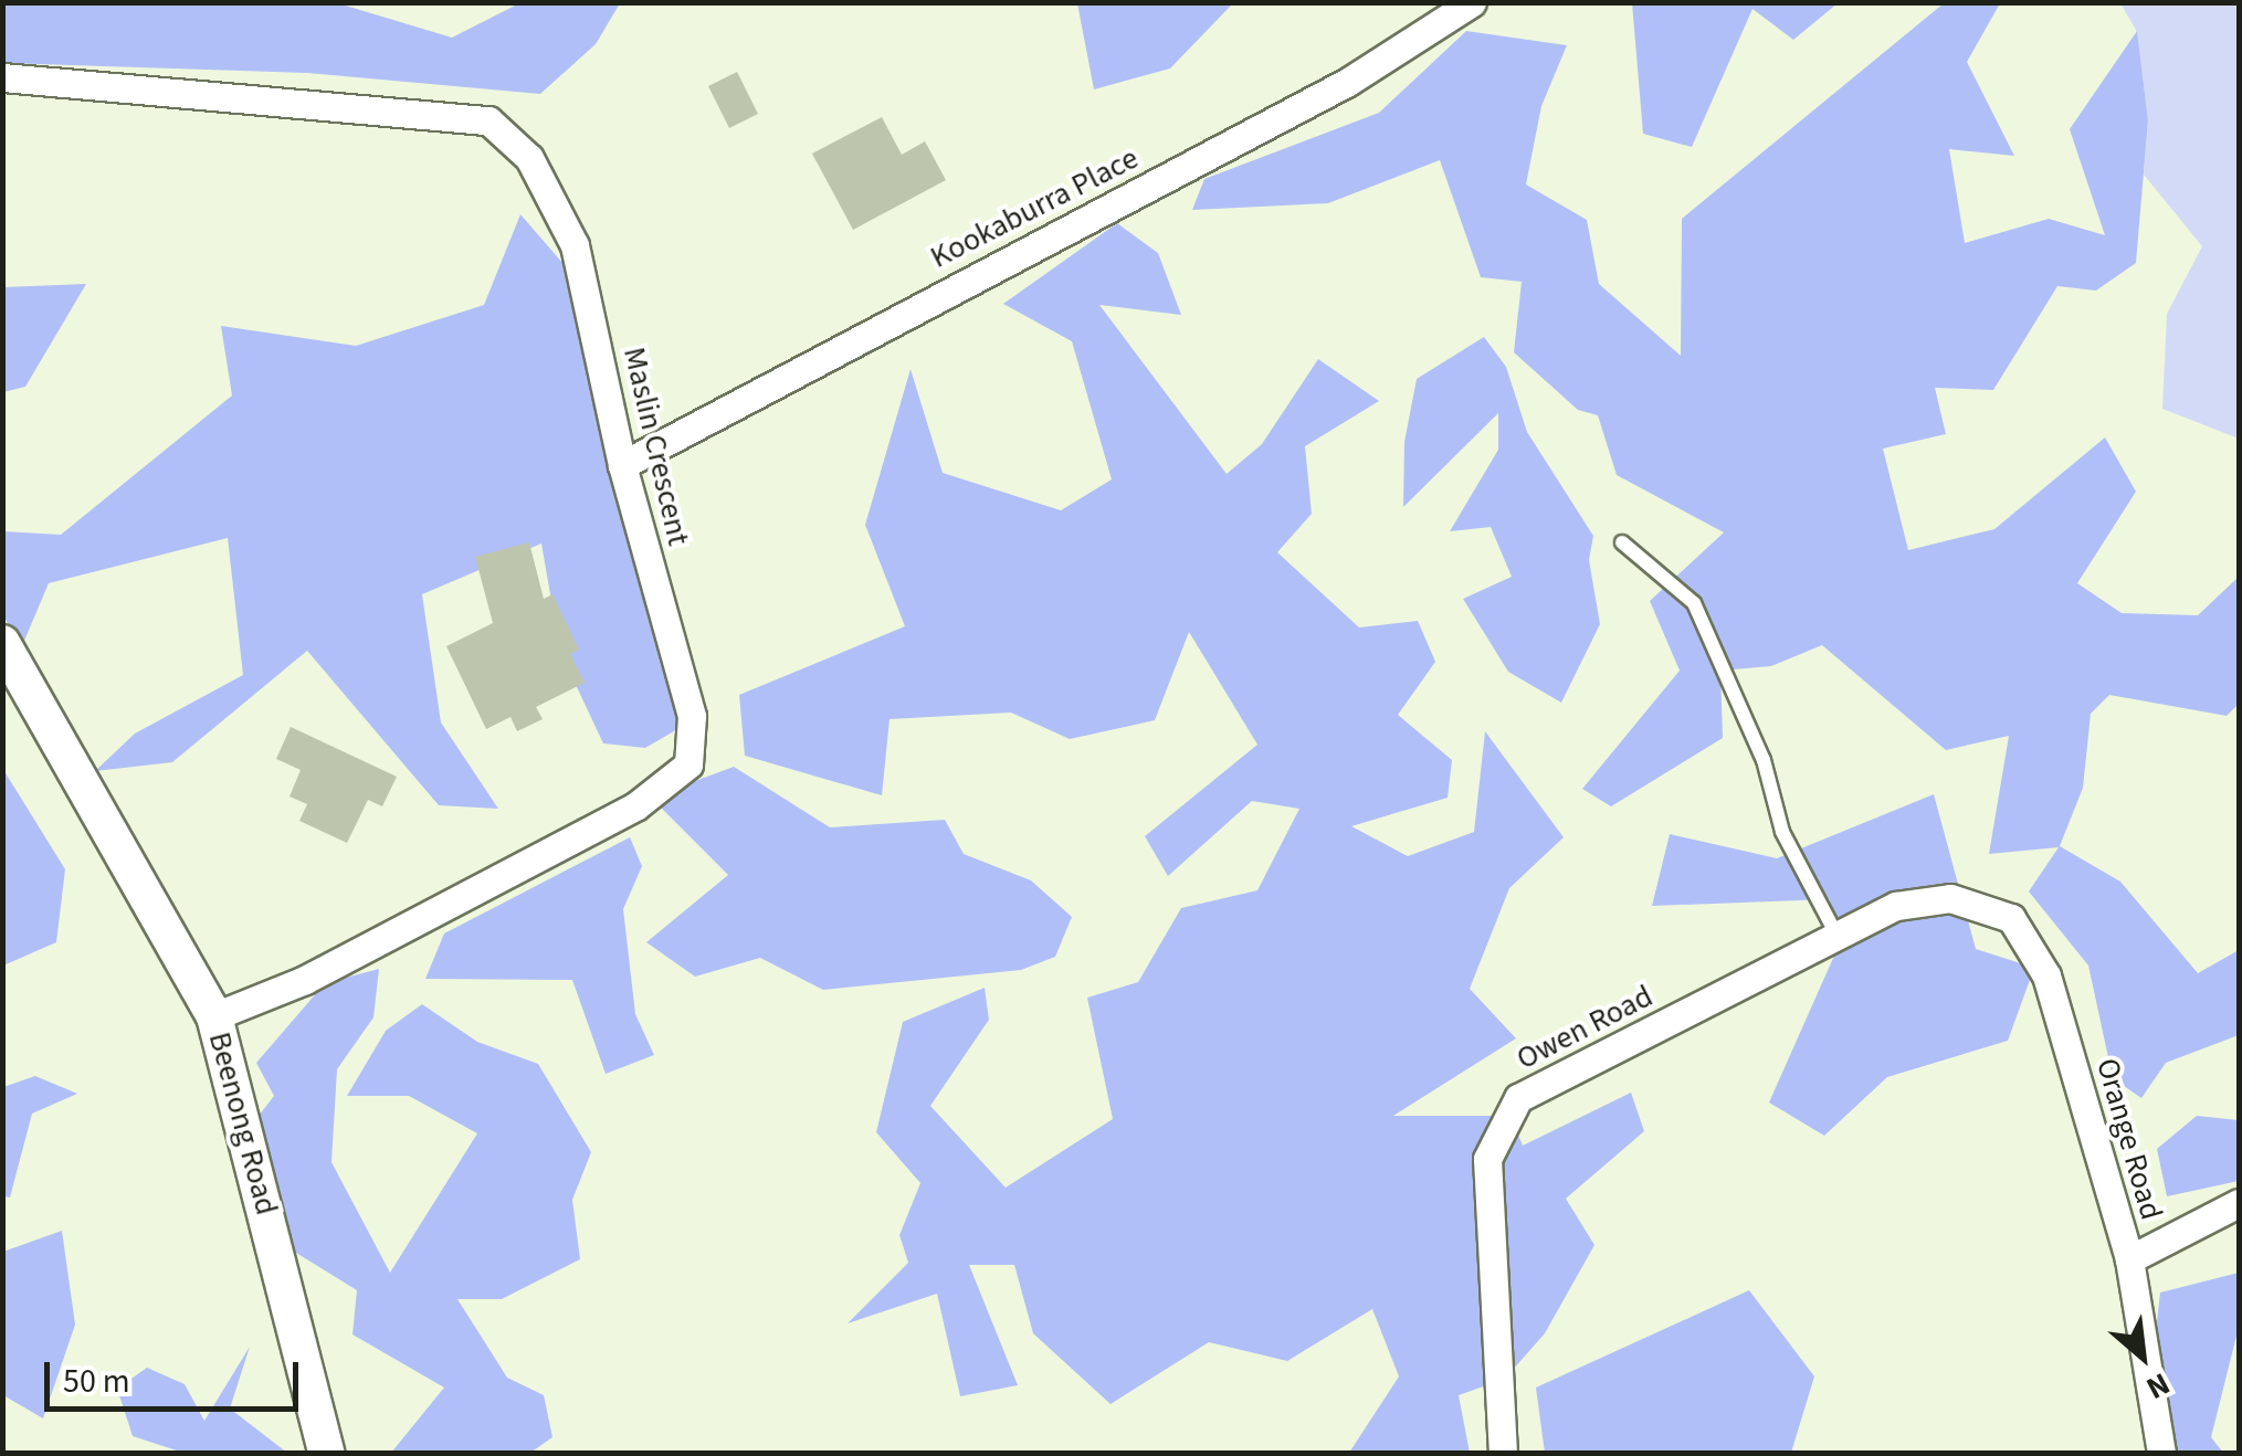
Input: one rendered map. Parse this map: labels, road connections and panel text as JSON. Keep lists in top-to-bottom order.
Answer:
{
  "streets": {
    "street": [
      "Kookaburra Place",
      "Maslin Crescent",
      "Owen Road",
      "Beenong Road",
      "Orange Road"
    ]
  },
  "crossings": [
    ["Kookaburra Place", "Maslin Crescent"],
    ["Maslin Crescent", "Beenong Road"],
    ["Owen Road", "Orange Road"]
  ],
  "scale_bar": "50 m",
  "north": "bottom right"
}
